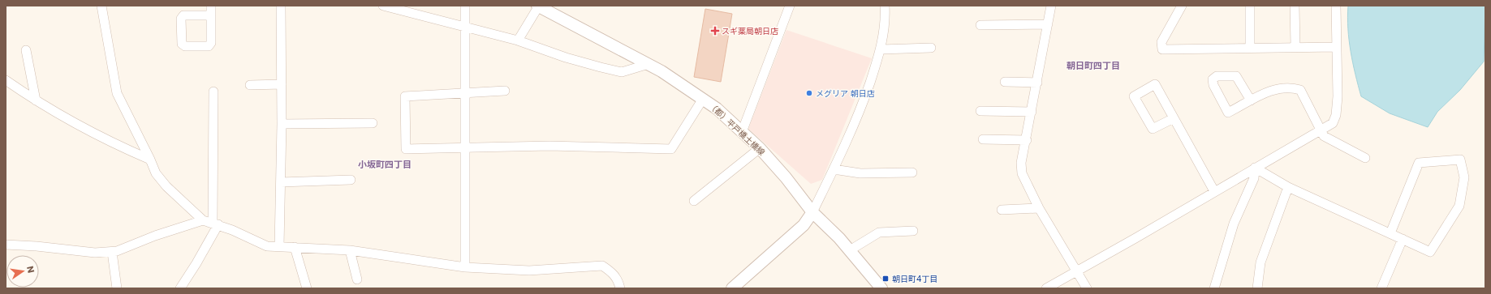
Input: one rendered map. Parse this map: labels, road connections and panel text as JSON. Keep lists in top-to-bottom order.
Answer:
{
  "streets": {
    "street": ["（都）平戸橋土橋線"]
  },
  "districts": ["朝日町四丁目", "小坂町四丁目"],
  "places": {
    "health": ["スギ薬局朝日店"],
    "other": ["メグリア 朝日店"],
    "transit": ["朝日町4丁目"]
  },
  "north": "right"
}
